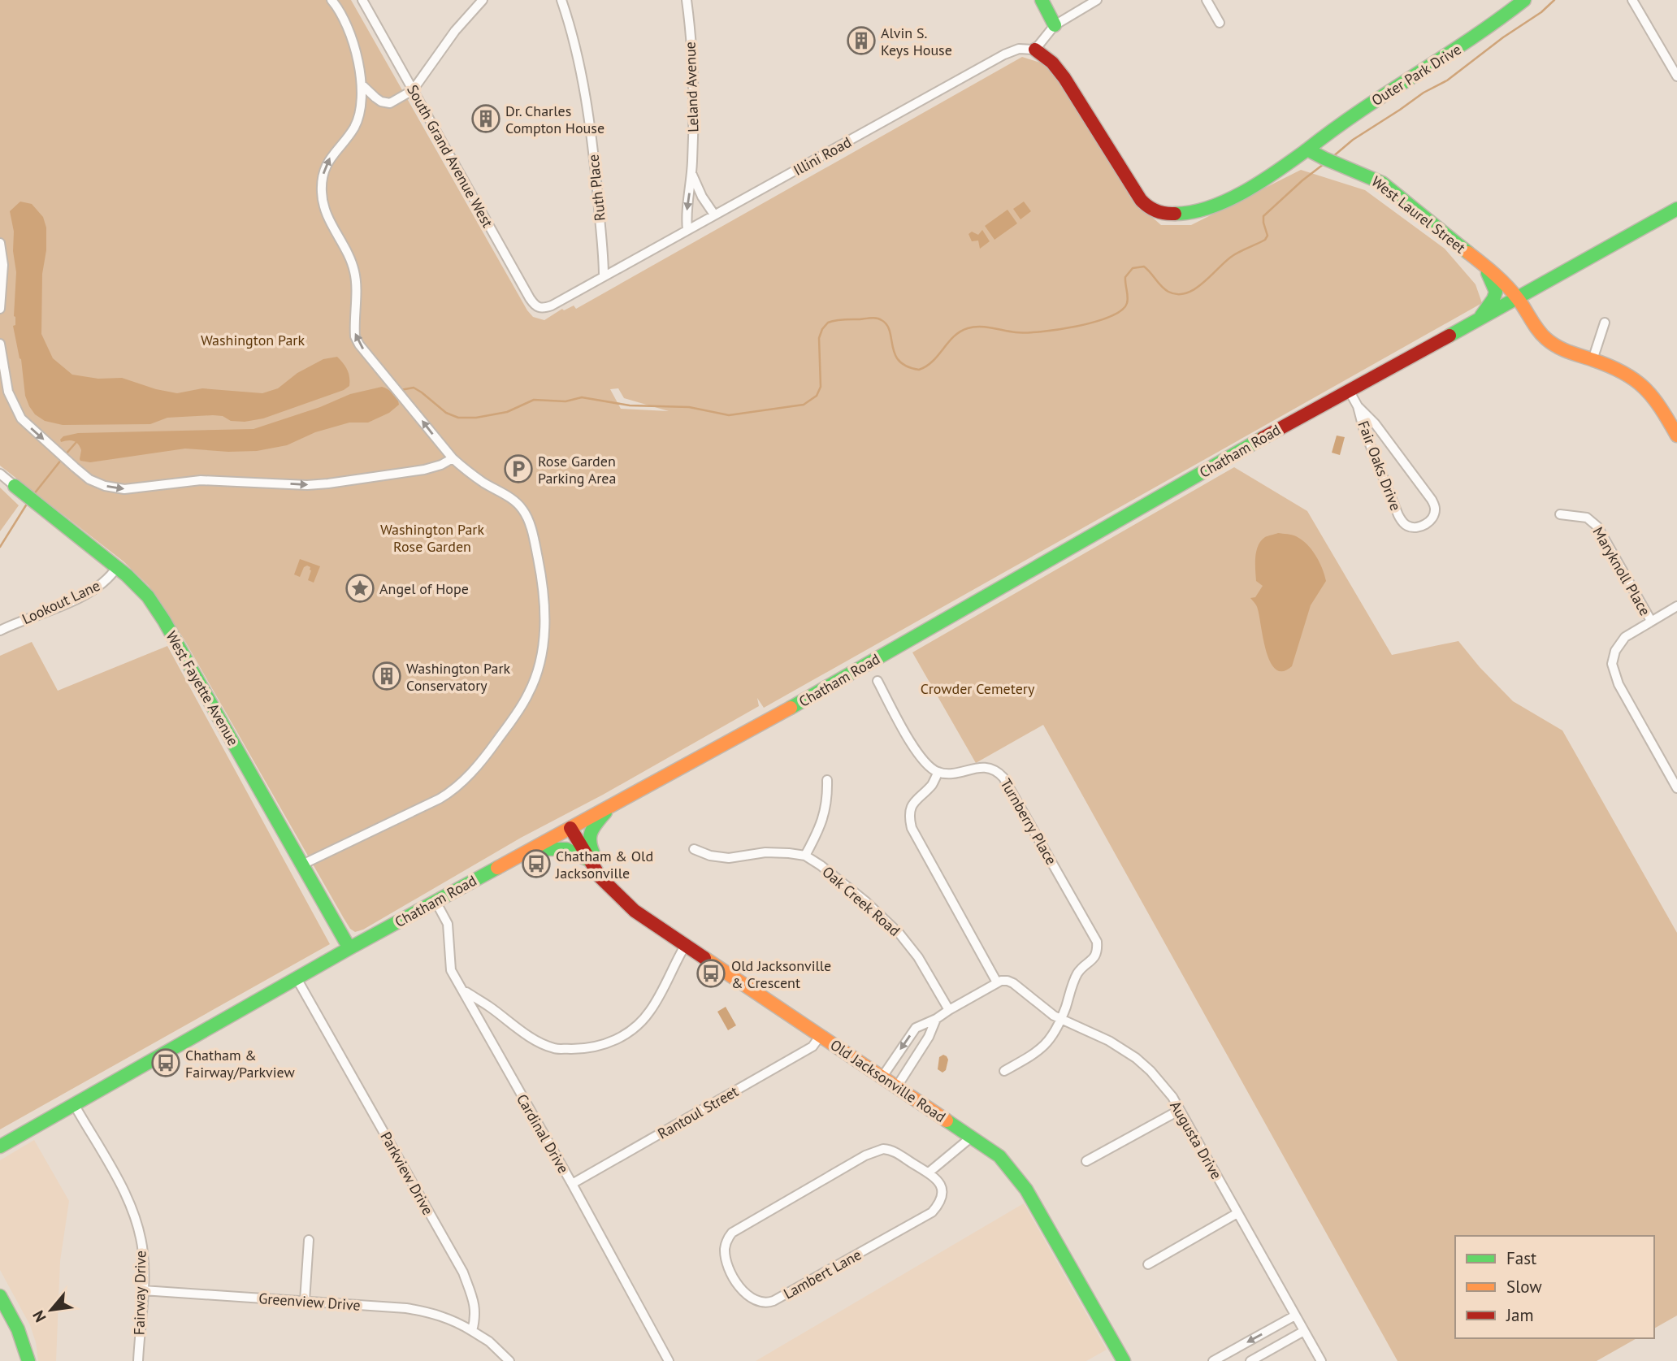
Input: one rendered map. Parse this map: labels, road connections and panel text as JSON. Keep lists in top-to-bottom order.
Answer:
{
  "streets": {
    "street": [
      "Outer Park Drive",
      "Leland Avenue",
      "South Grand Avenue West",
      "Illini Road",
      "Ruth Place",
      "West Laurel Street",
      "Chatham Road",
      "Fair Oaks Drive",
      "Maryknoll Place",
      "Lookout Lane",
      "West Fayette Avenue",
      "Turnberry Place",
      "Oak Creek Road",
      "Old Jacksonville Road",
      "Rantoul Street",
      "Cardinal Drive",
      "Augusta Drive",
      "Parkview Drive",
      "Lambert Lane",
      "Fairway Drive",
      "Greenview Drive"
    ]
  },
  "crossings": [
    ["Outer Park Drive", "West Laurel Street"],
    ["Leland Avenue", "Illini Road"],
    ["South Grand Avenue West", "Illini Road"],
    ["Illini Road", "Ruth Place"],
    ["West Laurel Street", "Chatham Road"],
    ["Chatham Road", "Fair Oaks Drive"],
    ["Chatham Road", "West Fayette Avenue"],
    ["Chatham Road", "Old Jacksonville Road"],
    ["Chatham Road", "Cardinal Drive"],
    ["Chatham Road", "Parkview Drive"],
    ["Chatham Road", "Fairway Drive"],
    ["Lookout Lane", "West Fayette Avenue"],
    ["Turnberry Place", "Augusta Drive"],
    ["Old Jacksonville Road", "Rantoul Street"],
    ["Rantoul Street", "Cardinal Drive"],
    ["Parkview Drive", "Greenview Drive"],
    ["Fairway Drive", "Greenview Drive"]
  ],
  "parks": ["Washington Park", "Washington Park Rose Garden", "Crowder Cemetery"],
  "places": {
    "building": ["Alvin S. Keys House", "Dr. Charles Compton House", "Washington Park Conservatory"],
    "parking": ["Rose Garden Parking Area"],
    "place": ["Angel of Hope"],
    "bus stop": ["Chatham & Old Jacksonville", "Old Jacksonville & Crescent", "Chatham & Fairway/Parkview"]
  },
  "legend": ["Fast", "Slow", "Jam"],
  "north": "bottom left"
}
